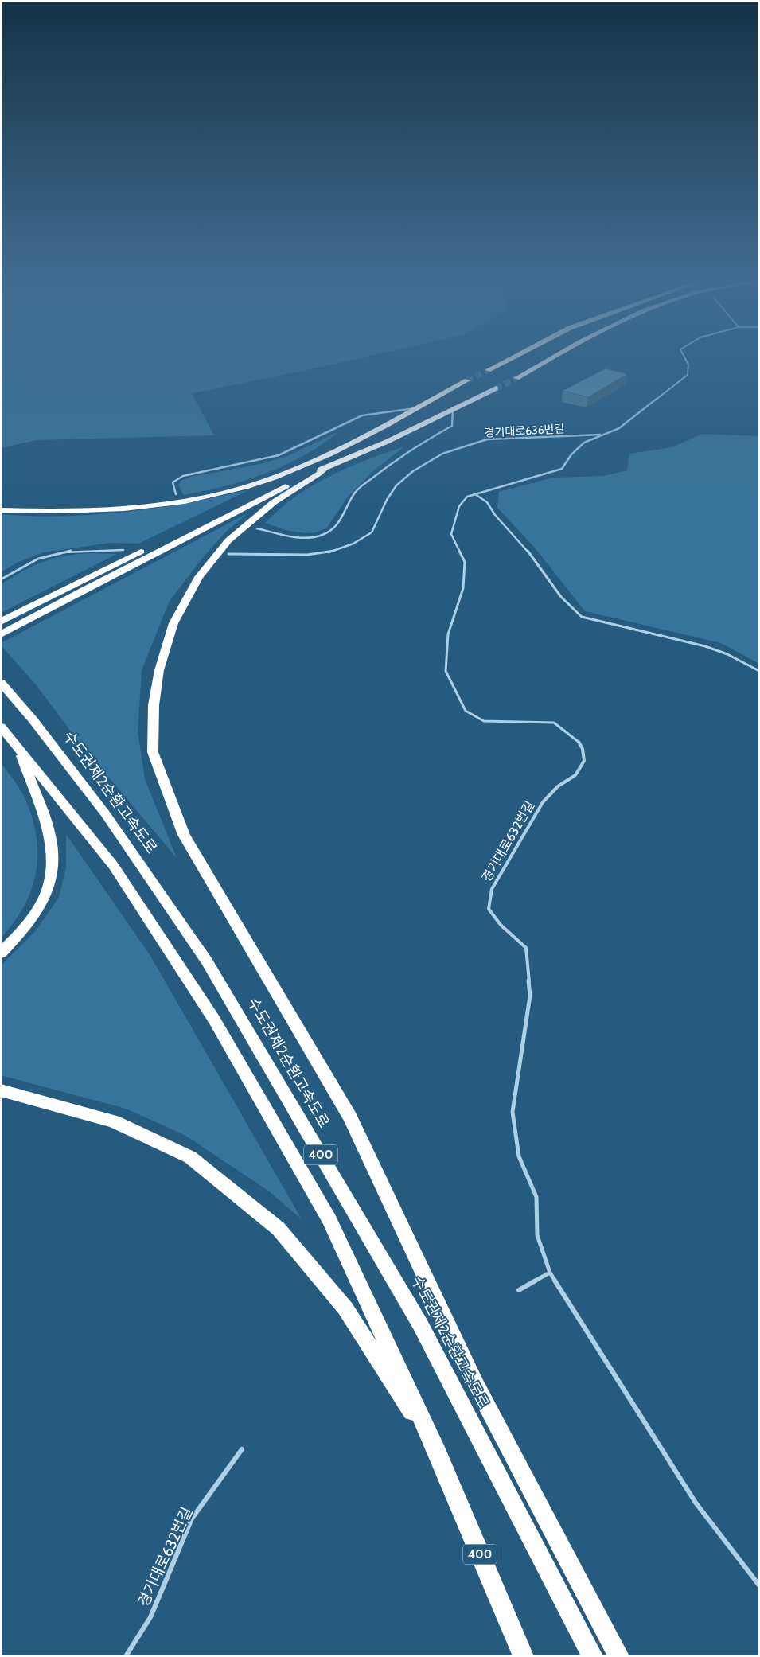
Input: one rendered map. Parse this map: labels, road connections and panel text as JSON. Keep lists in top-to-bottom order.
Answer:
{
  "streets": {
    "highway": ["수도권제2순환고속도로", "400"],
    "lane": ["경기대로636번길", "경기대로632번길"]
  },
  "crossings": [
    ["경기대로636번길", "경기대로632번길"]
  ]
}
